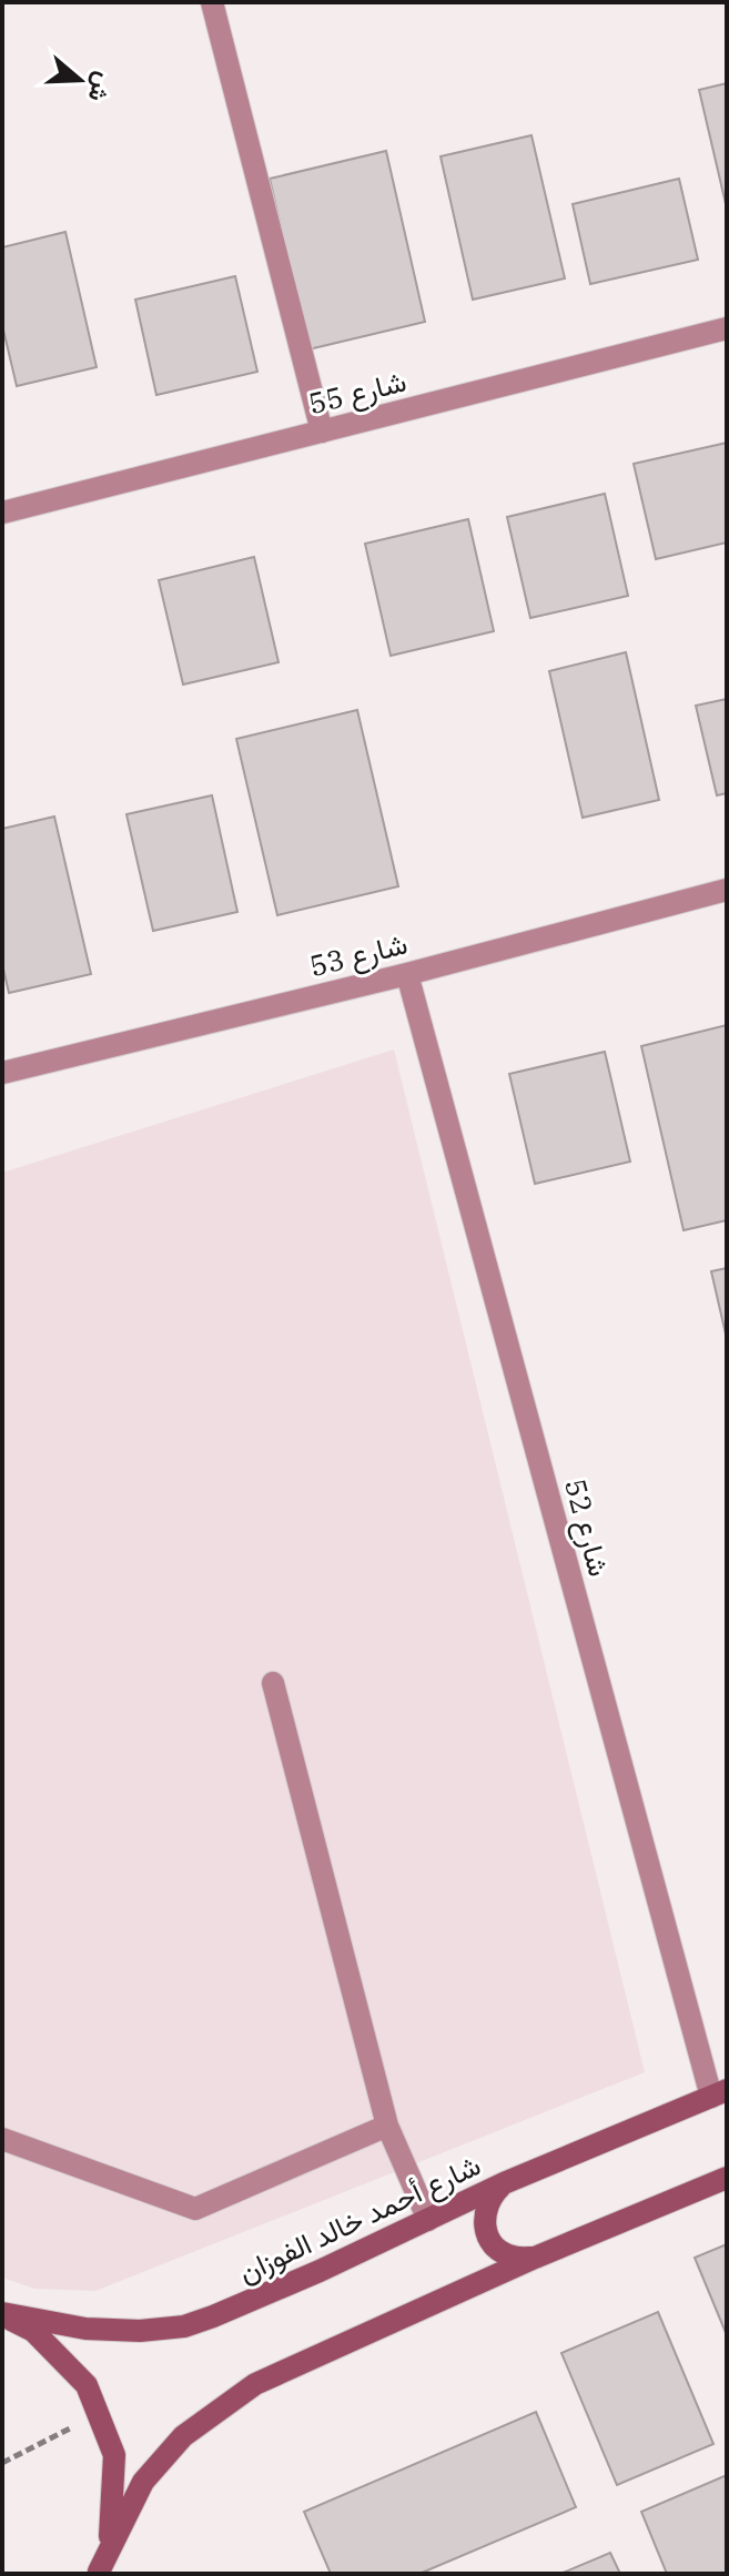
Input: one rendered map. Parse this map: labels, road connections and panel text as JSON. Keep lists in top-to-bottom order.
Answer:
{
  "streets": {
    "main road": ["شارع أحمد خالد الفوزان"],
    "street": ["شارع 55", "شارع 53", "شارع 52"]
  },
  "crossings": [
    ["شارع 53", "شارع 52"],
    ["شارع 52", "شارع أحمد خالد الفوزان"]
  ],
  "north": "right"
}
